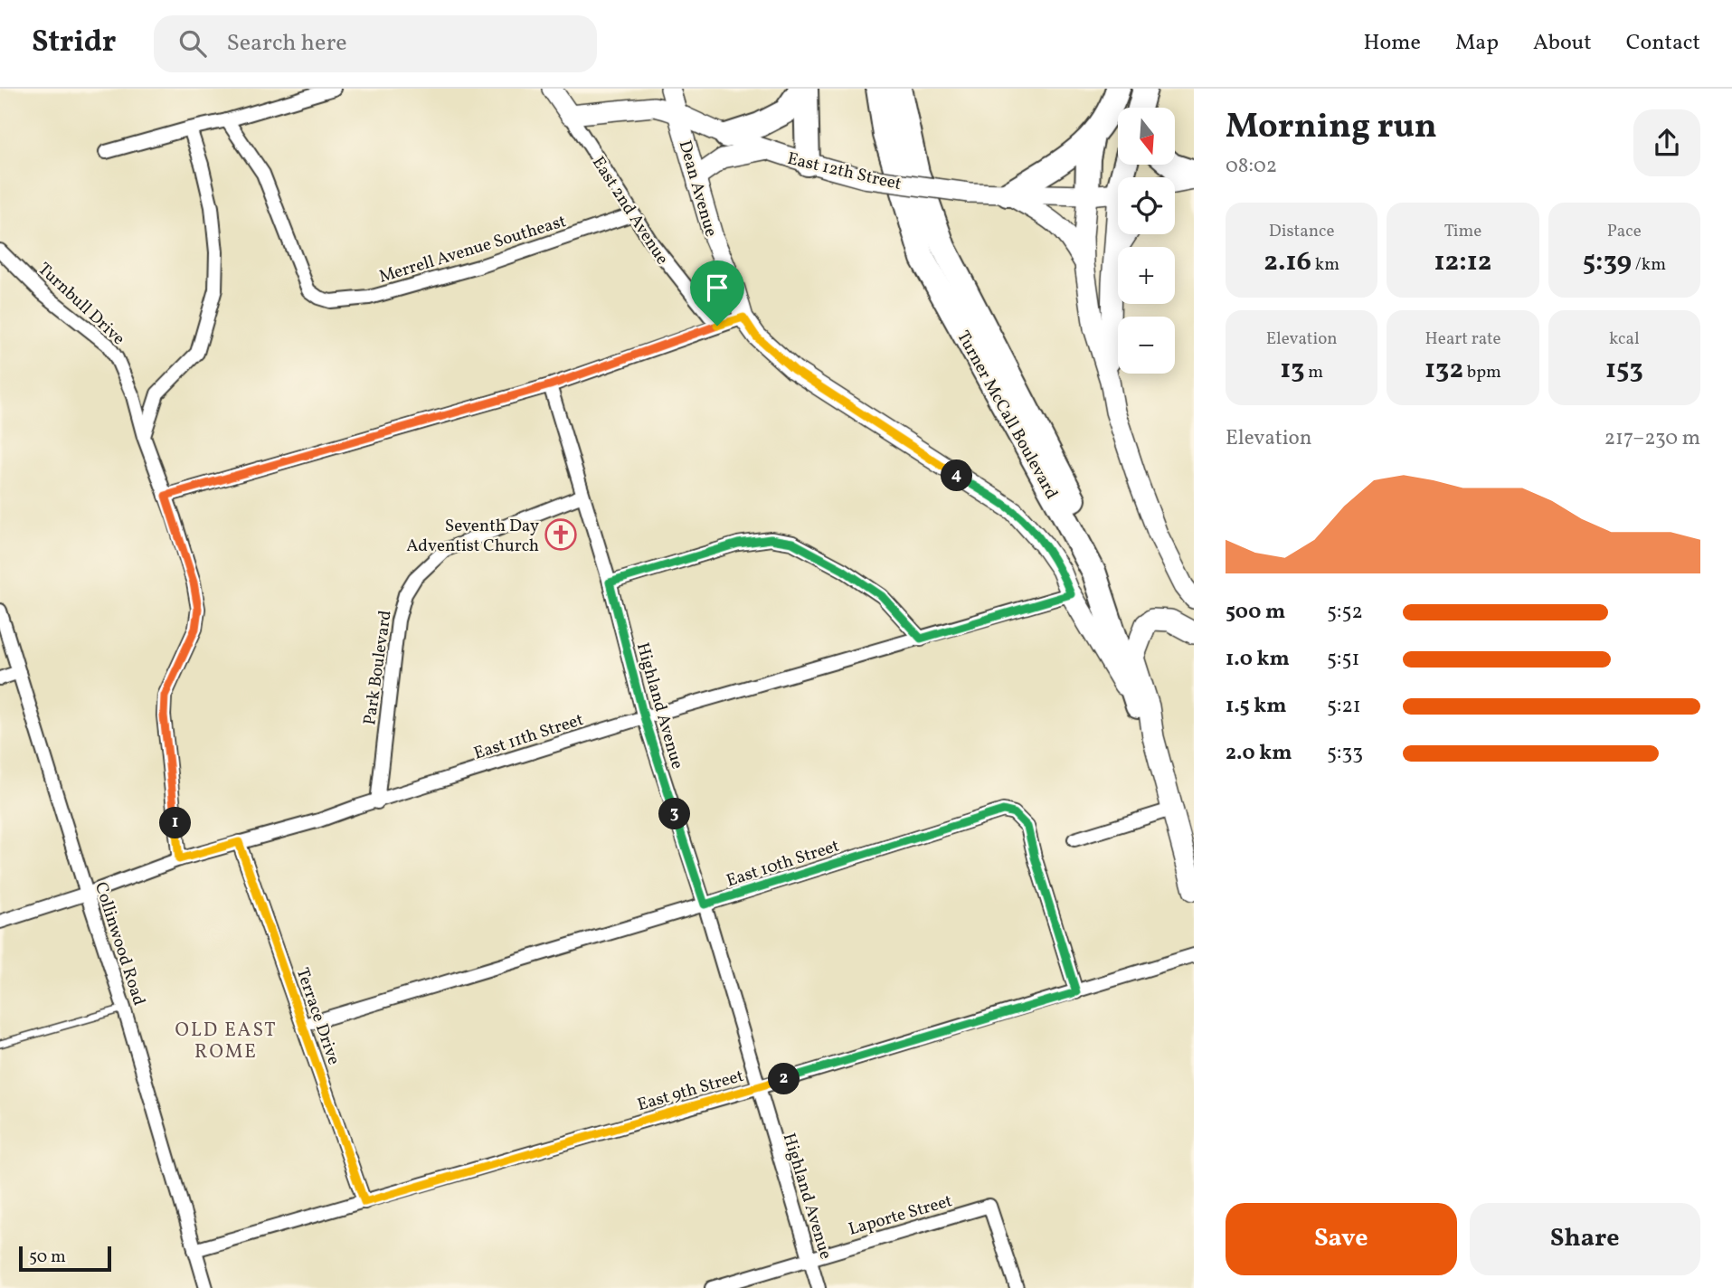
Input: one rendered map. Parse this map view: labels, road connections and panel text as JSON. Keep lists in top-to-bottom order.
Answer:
{
  "streets": {
    "highway": ["Turner McCall Boulevard"],
    "main road": ["East 12th Street", "Dean Avenue", "East 2nd Avenue"],
    "street": [
      "Merrell Avenue Southeast",
      "Turnbull Drive",
      "Park Boulevard",
      "Highland Avenue",
      "East 11th Street",
      "East 10th Street",
      "Collinwood Road",
      "Terrace Drive",
      "East 9th Street",
      "Laporte Street"
    ]
  },
  "crossings": [
    ["East 12th Street", "Dean Avenue"],
    ["East 12th Street", "East 2nd Avenue"],
    ["Dean Avenue", "East 11th Street"],
    ["East 2nd Avenue", "Merrell Avenue Southeast"],
    ["Park Boulevard", "Highland Avenue"],
    ["Park Boulevard", "East 11th Street"],
    ["Highland Avenue", "East 11th Street"],
    ["Highland Avenue", "East 10th Street"],
    ["Highland Avenue", "East 9th Street"],
    ["Highland Avenue", "Laporte Street"],
    ["East 11th Street", "Collinwood Road"],
    ["East 11th Street", "Terrace Drive"],
    ["East 10th Street", "Terrace Drive"],
    ["East 10th Street", "East 9th Street"],
    ["Collinwood Road", "East 9th Street"],
    ["Terrace Drive", "East 9th Street"]
  ],
  "districts": ["OLD EAST ROME"],
  "places": {
    "church": ["Seventh Day Adventist Church"]
  },
  "scale_bar": "50 m",
  "north": "bottom",
  "page": {
    "header": "Stridr",
    "search": "Search here",
    "nav": [
      "Home",
      "Map",
      "About",
      "Contact"
    ],
    "heading": ["Morning run", "08:02"],
    "map_buttons": ["+", "−"],
    "stats": [
      ["Distance", "2.16 km"],
      ["Time", "12:12"],
      ["Pace", "5:39 /km"],
      ["Elevation", "13 m"],
      ["Heart rate", "132 bpm"],
      ["kcal", "153"]
    ],
    "chart": ["Elevation", "217–230 m"],
    "pins": [
      "4",
      "3",
      "1",
      "2"
    ],
    "list": [
      {
        "name": "500 m",
        "note": "5:52"
      },
      {
        "name": "1.0 km",
        "note": "5:51"
      },
      {
        "name": "1.5 km",
        "note": "5:21"
      },
      {
        "name": "2.0 km",
        "note": "5:33"
      }
    ],
    "buttons": ["Save", "Share"],
    "scale": "50 m"
  }
}
